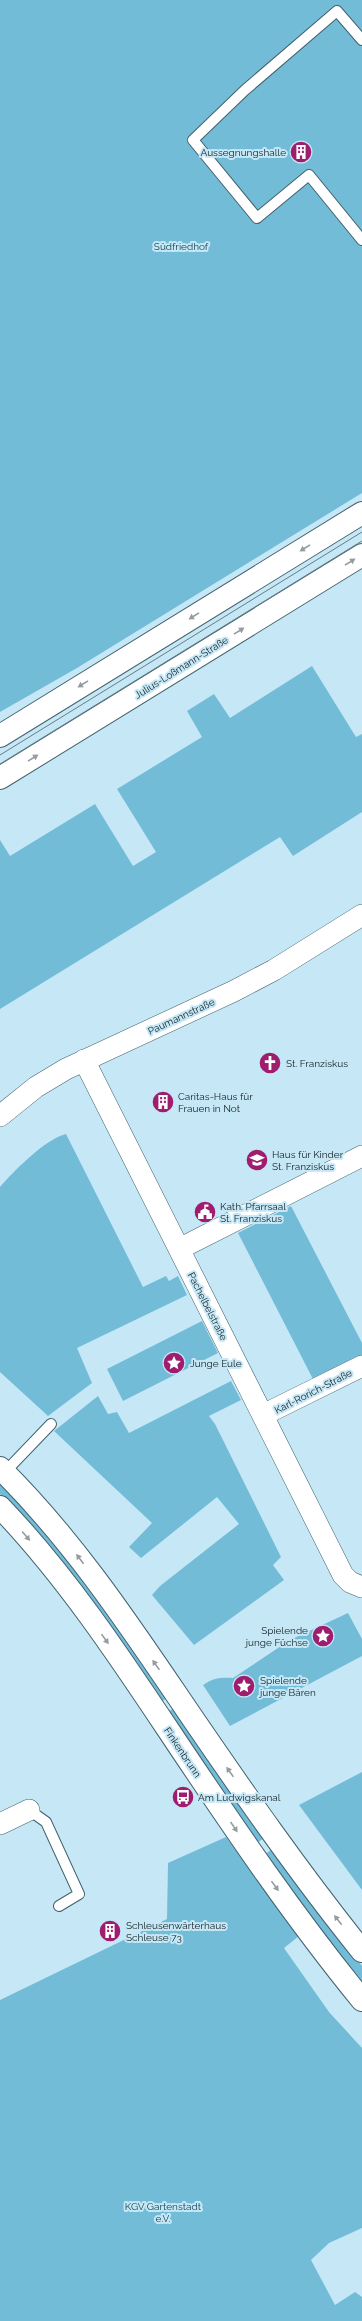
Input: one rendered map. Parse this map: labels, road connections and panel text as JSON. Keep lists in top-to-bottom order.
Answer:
{
  "streets": {
    "main road": ["Julius-Loßmann-Straße", "Finkenbrunn"],
    "street": ["Paumannstraße", "Pachelbelstraße", "Karl-Rorich-Straße"]
  },
  "crossings": [
    ["Paumannstraße", "Pachelbelstraße"],
    ["Pachelbelstraße", "Karl-Rorich-Straße"]
  ],
  "parks": ["Südfriedhof", "KGV Gartenstadt e.V."],
  "places": {
    "building": ["Aussegnungshalle", "Caritas-Haus für Frauen in Not", "Schleusenwärterhaus Schleuse 73"],
    "church": ["St. Franziskus"],
    "school or university": ["Haus für Kinder St. Franziskus"],
    "public building": ["Kath. Pfarrsaal St. Franziskus"],
    "place": ["Junge Eule", "Spielende junge Füchse", "Spielende junge Bären"],
    "bus stop": ["Am Ludwigskanal"]
  }
}
